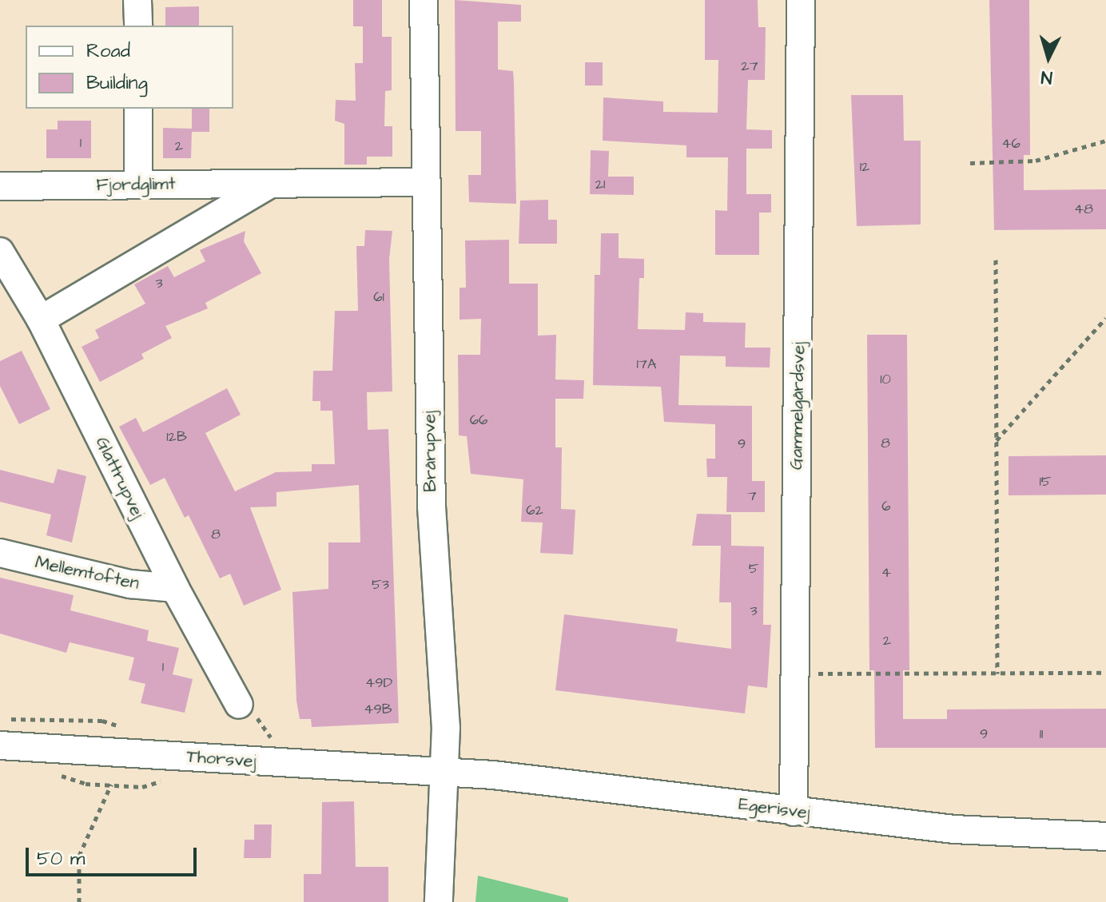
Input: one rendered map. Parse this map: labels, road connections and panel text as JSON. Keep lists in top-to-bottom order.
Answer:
{
  "streets": {
    "street": [
      "Fjordglimt",
      "Gammelgårdsvej",
      "Brårupvej",
      "Glattrupvej",
      "Mellemtoften",
      "Thorsvej",
      "Egerisvej"
    ]
  },
  "crossings": [
    ["Fjordglimt", "Brårupvej"],
    ["Fjordglimt", "Glattrupvej"],
    ["Gammelgårdsvej", "Egerisvej"],
    ["Brårupvej", "Thorsvej"],
    ["Brårupvej", "Egerisvej"],
    ["Glattrupvej", "Mellemtoften"],
    ["Thorsvej", "Egerisvej"]
  ],
  "house_numbers": [
    "27",
    "1",
    "46",
    "2",
    "12",
    "21",
    "48",
    "3",
    "61",
    "17A",
    "10",
    "66",
    "12B",
    "8",
    "9",
    "15",
    "7",
    "6",
    "62",
    "8",
    "5",
    "4",
    "53",
    "3",
    "2",
    "1",
    "49D",
    "49B",
    "9",
    "11"
  ],
  "legend": ["Road", "Building"],
  "scale_bar": "50 m",
  "north": "bottom"
}
